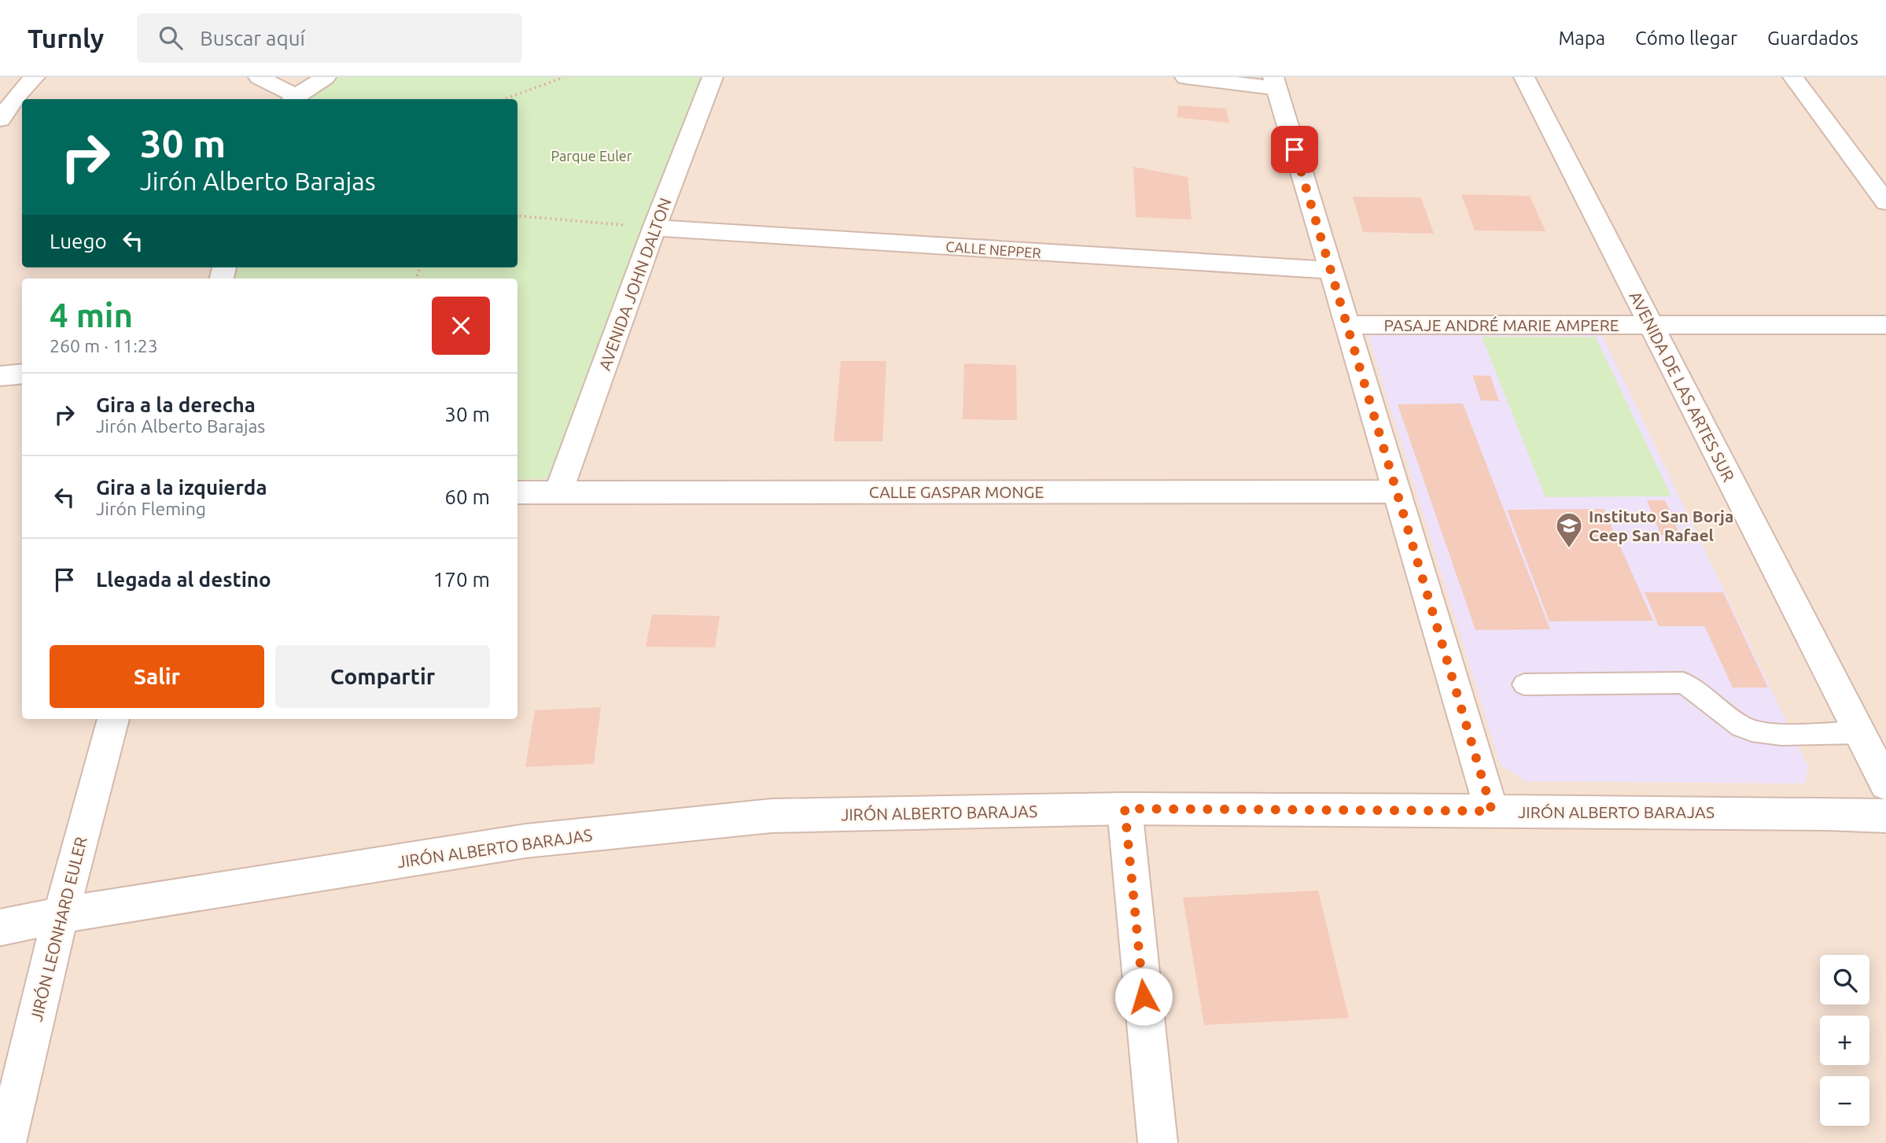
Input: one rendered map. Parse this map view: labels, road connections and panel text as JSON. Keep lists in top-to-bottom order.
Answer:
{
  "streets": {
    "street": [
      "CALLE NEPPER",
      "AVENIDA JOHN DALTON",
      "PASAJE ANDRÉ MARIE AMPERE",
      "AVENIDA DE LAS ARTES SUR",
      "CALLE GASPAR MONGE",
      "JIRÓN ALBERTO BARAJAS",
      "JIRÓN LEONHARD EULER"
    ]
  },
  "crossings": [
    ["CALLE NEPPER", "AVENIDA JOHN DALTON"],
    ["AVENIDA JOHN DALTON", "CALLE GASPAR MONGE"],
    ["PASAJE ANDRÉ MARIE AMPERE", "AVENIDA DE LAS ARTES SUR"],
    ["JIRÓN ALBERTO BARAJAS", "JIRÓN LEONHARD EULER"]
  ],
  "parks": ["Parque Euler"],
  "places": {
    "school or university": ["Instituto San Borja Ceep San Rafael"]
  },
  "page": {
    "header": "Turnly",
    "search": "Buscar aquí",
    "nav": ["Mapa", "Cómo llegar", "Guardados"],
    "turn": ["30 m", "Jirón Alberto Barajas"],
    "then": "Luego",
    "heading": ["4 min", "260 m · 11:23"],
    "list": [
      {
        "name": "Gira a la derecha",
        "note": "Jirón Alberto Barajas",
        "value": "30 m"
      },
      {
        "name": "Gira a la izquierda",
        "note": "Jirón Fleming",
        "value": "60 m"
      },
      {
        "name": "Llegada al destino",
        "value": "170 m"
      }
    ],
    "buttons": ["Salir", "Compartir"],
    "map_buttons": ["+", "−"]
  }
}
